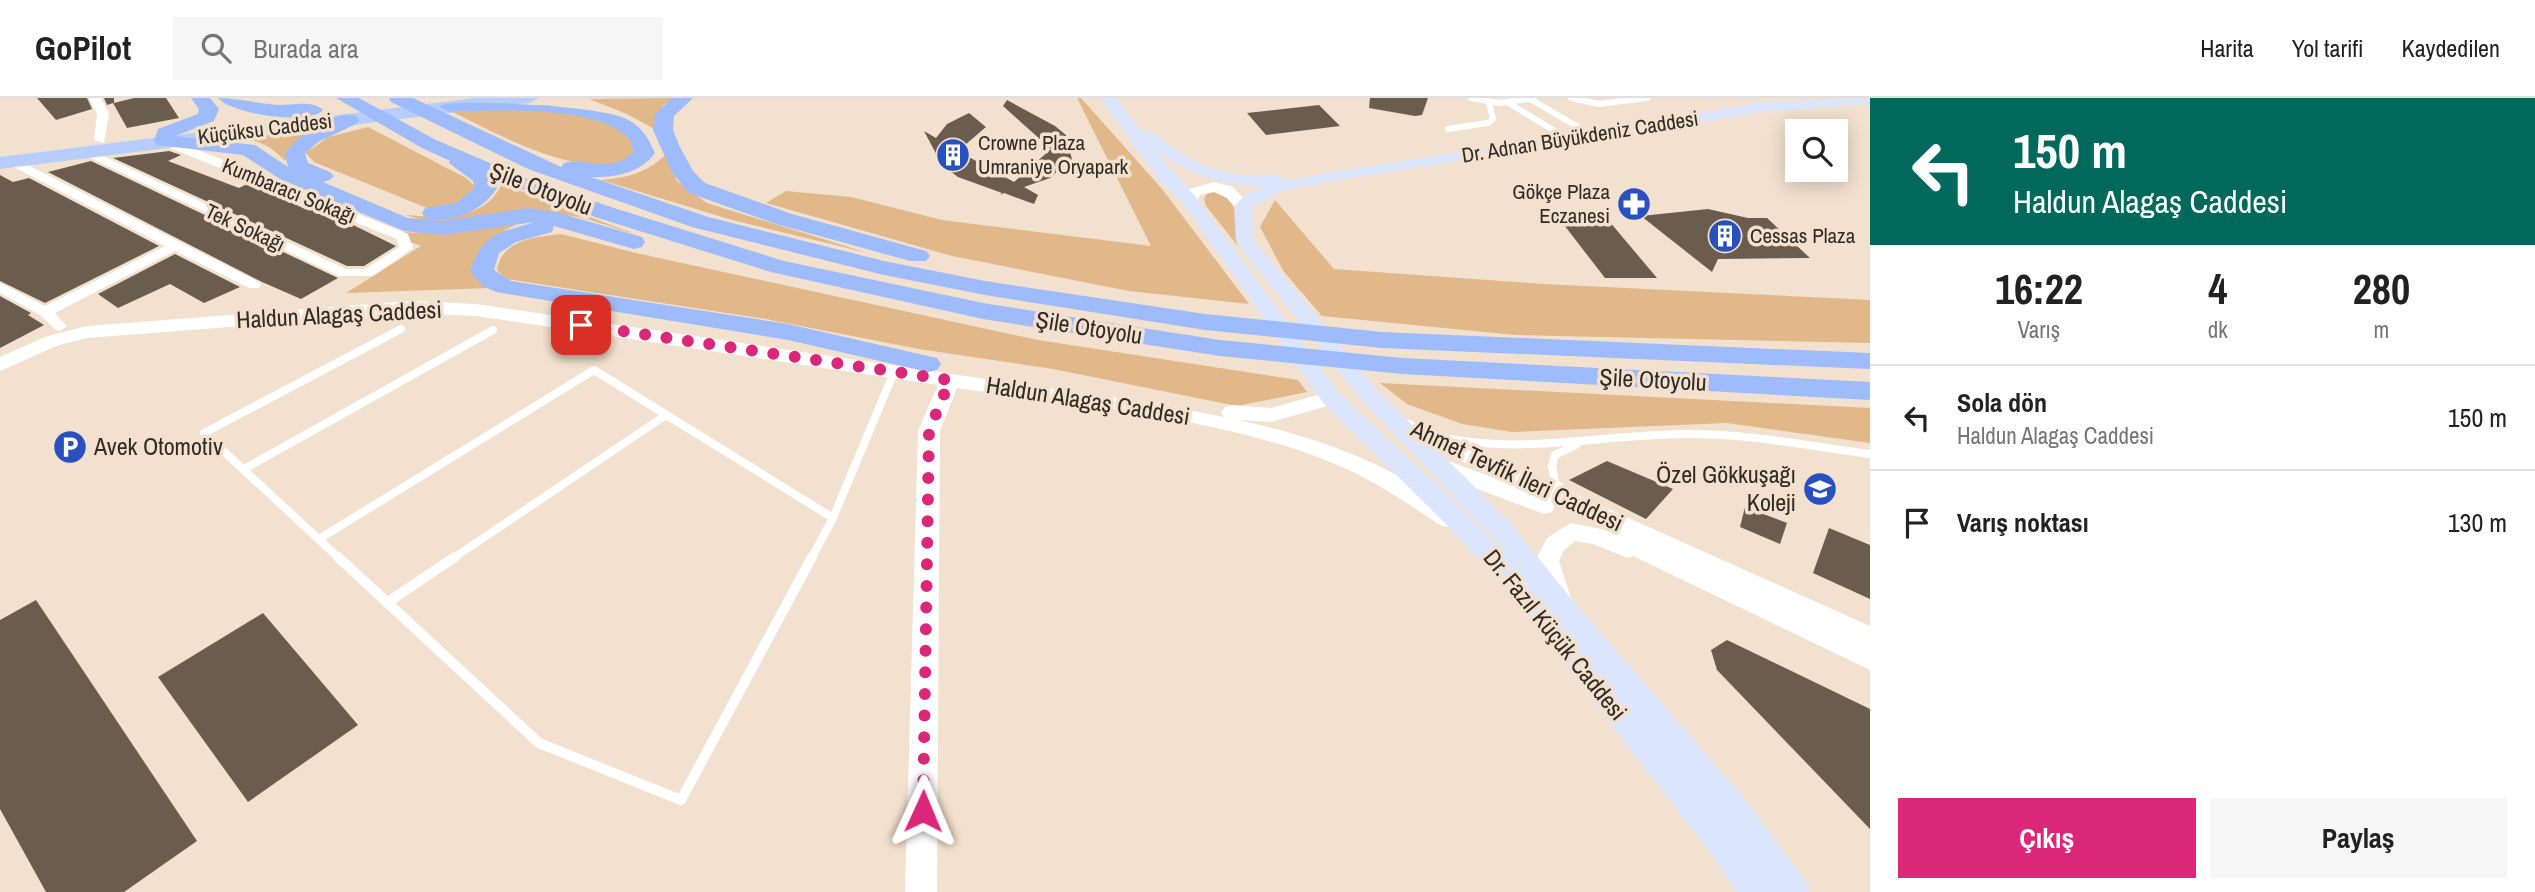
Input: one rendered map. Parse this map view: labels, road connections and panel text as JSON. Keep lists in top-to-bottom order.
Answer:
{
  "streets": {
    "highway": ["Şile Otoyolu"],
    "main road": [
      "Küçüksu Caddesi",
      "Dr. Adnan Büyükdeniz Caddesi",
      "Ahmet Tevfik İleri Caddesi",
      "Dr. Fazıl Küçük Caddesi"
    ],
    "street": ["Kumbaracı Sokağı", "Tek Sokağı", "Haldun Alagaş Caddesi"]
  },
  "crossings": [
    ["Küçüksu Caddesi", "Kumbaracı Sokağı"],
    ["Küçüksu Caddesi", "Tek Sokağı"],
    ["Dr. Adnan Büyükdeniz Caddesi", "Ahmet Tevfik İleri Caddesi"],
    ["Kumbaracı Sokağı", "Tek Sokağı"],
    ["Haldun Alagaş Caddesi", "Dr. Fazıl Küçük Caddesi"],
    ["Ahmet Tevfik İleri Caddesi", "Dr. Fazıl Küçük Caddesi"]
  ],
  "places": {
    "building": ["Crowne Plaza Umraniye Oryapark", "Cessas Plaza"],
    "pharmacy": ["Gökçe Plaza Eczanesi"],
    "parking": ["Avek Otomotiv"],
    "school or university": ["Özel Gökkuşağı Koleji"]
  },
  "page": {
    "header": "GoPilot",
    "search": "Burada ara",
    "nav": ["Harita", "Yol tarifi", "Kaydedilen"],
    "turn": ["150 m", "Haldun Alagaş Caddesi"],
    "eta": [
      "16:22",
      "Varış",
      "4",
      "dk",
      "280",
      "m"
    ],
    "list": [
      {
        "name": "Sola dön",
        "note": "Haldun Alagaş Caddesi",
        "value": "150 m"
      },
      {
        "name": "Varış noktası",
        "value": "130 m"
      }
    ],
    "buttons": ["Çıkış", "Paylaş"]
  }
}
